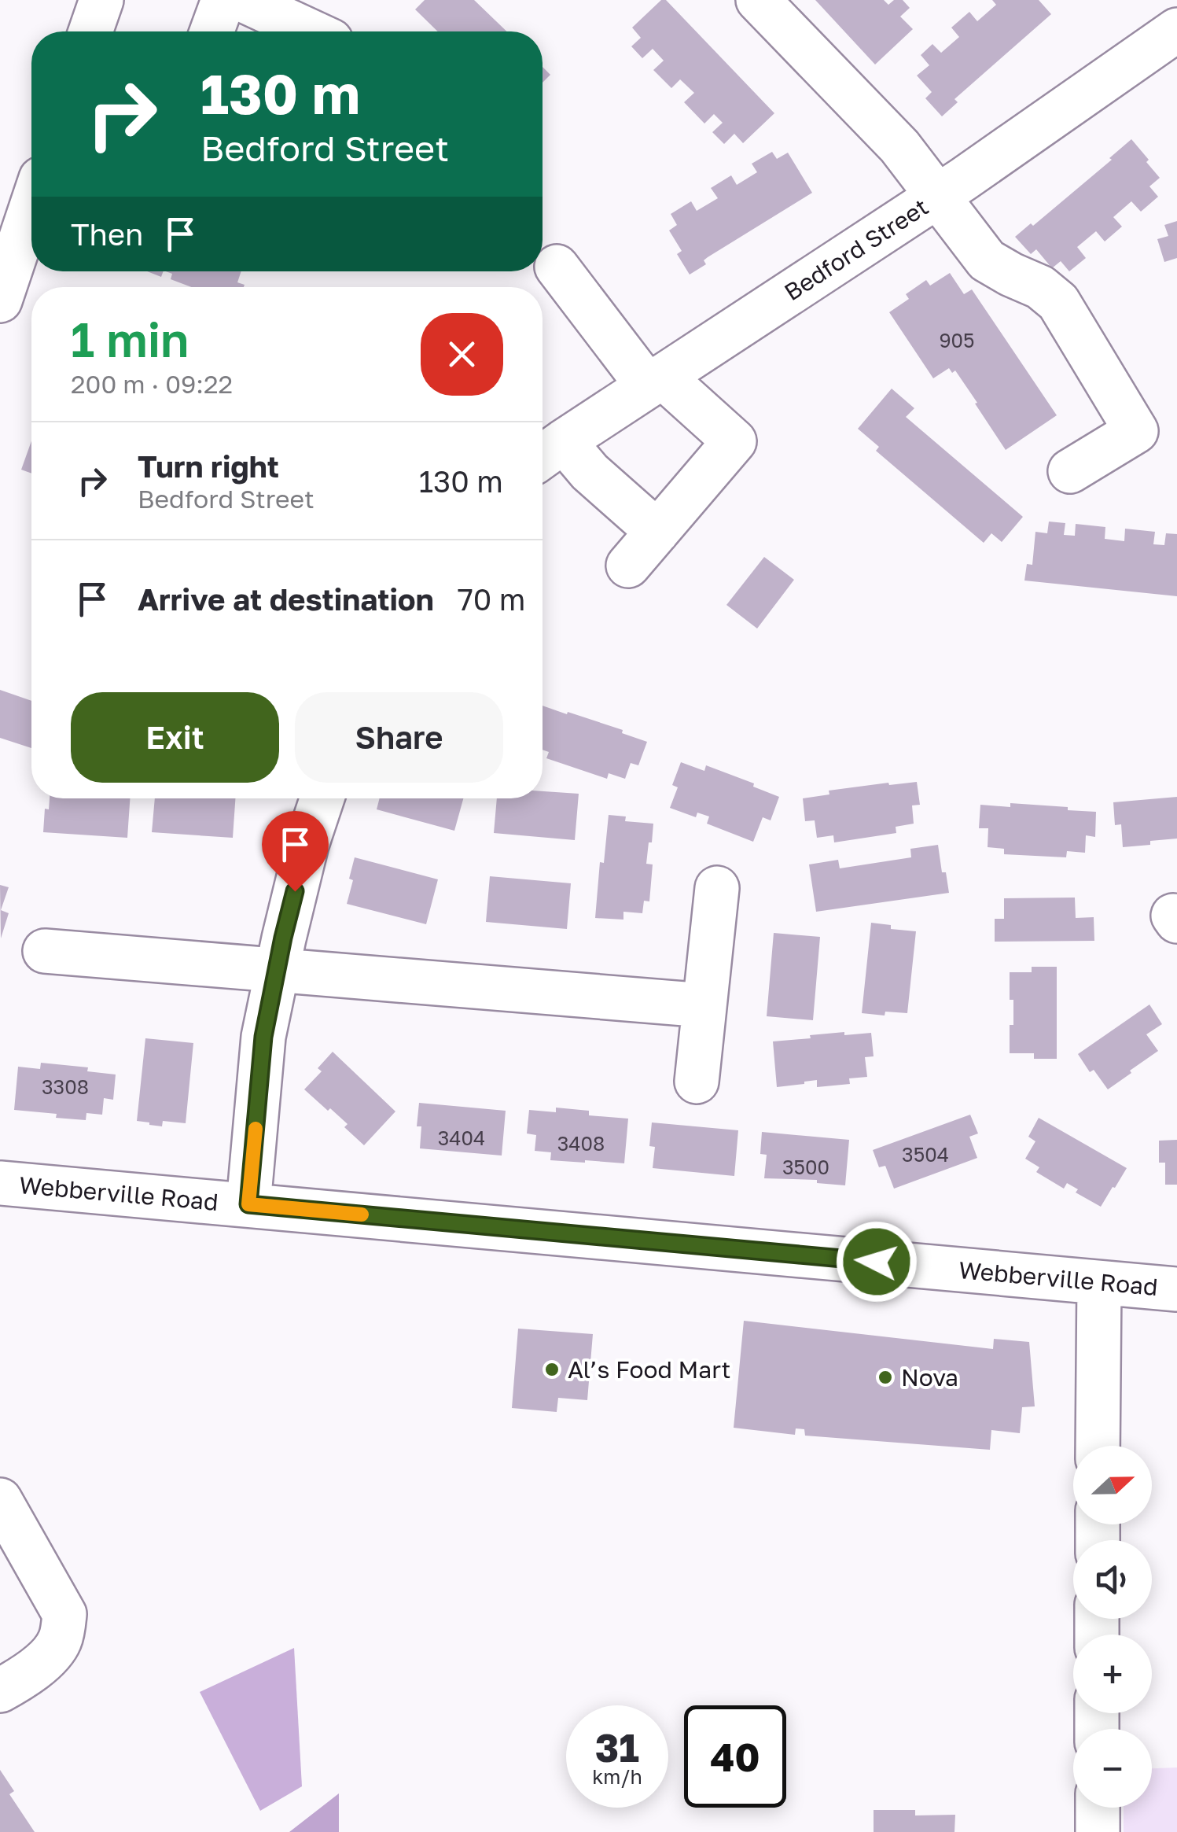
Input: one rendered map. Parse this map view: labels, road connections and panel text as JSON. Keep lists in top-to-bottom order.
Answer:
{
  "streets": {
    "street": ["Bedford Street", "Webberville Road"]
  },
  "places": ["Al’s Food Mart", "Nova"],
  "house_numbers": [
    "905",
    "3308",
    "3404",
    "3408",
    "3504",
    "3500"
  ],
  "north": "right",
  "page": {
    "turn": ["130 m", "Bedford Street"],
    "then": "Then",
    "heading": ["1 min", "200 m · 09:22"],
    "list": [
      {
        "name": "Turn right",
        "note": "Bedford Street",
        "value": "130 m"
      },
      {
        "name": "Arrive at destination",
        "value": "70 m"
      }
    ],
    "buttons": ["Exit", "Share"],
    "map_buttons": ["+", "−"],
    "speed": "31 km/h",
    "limit": "40"
  }
}
